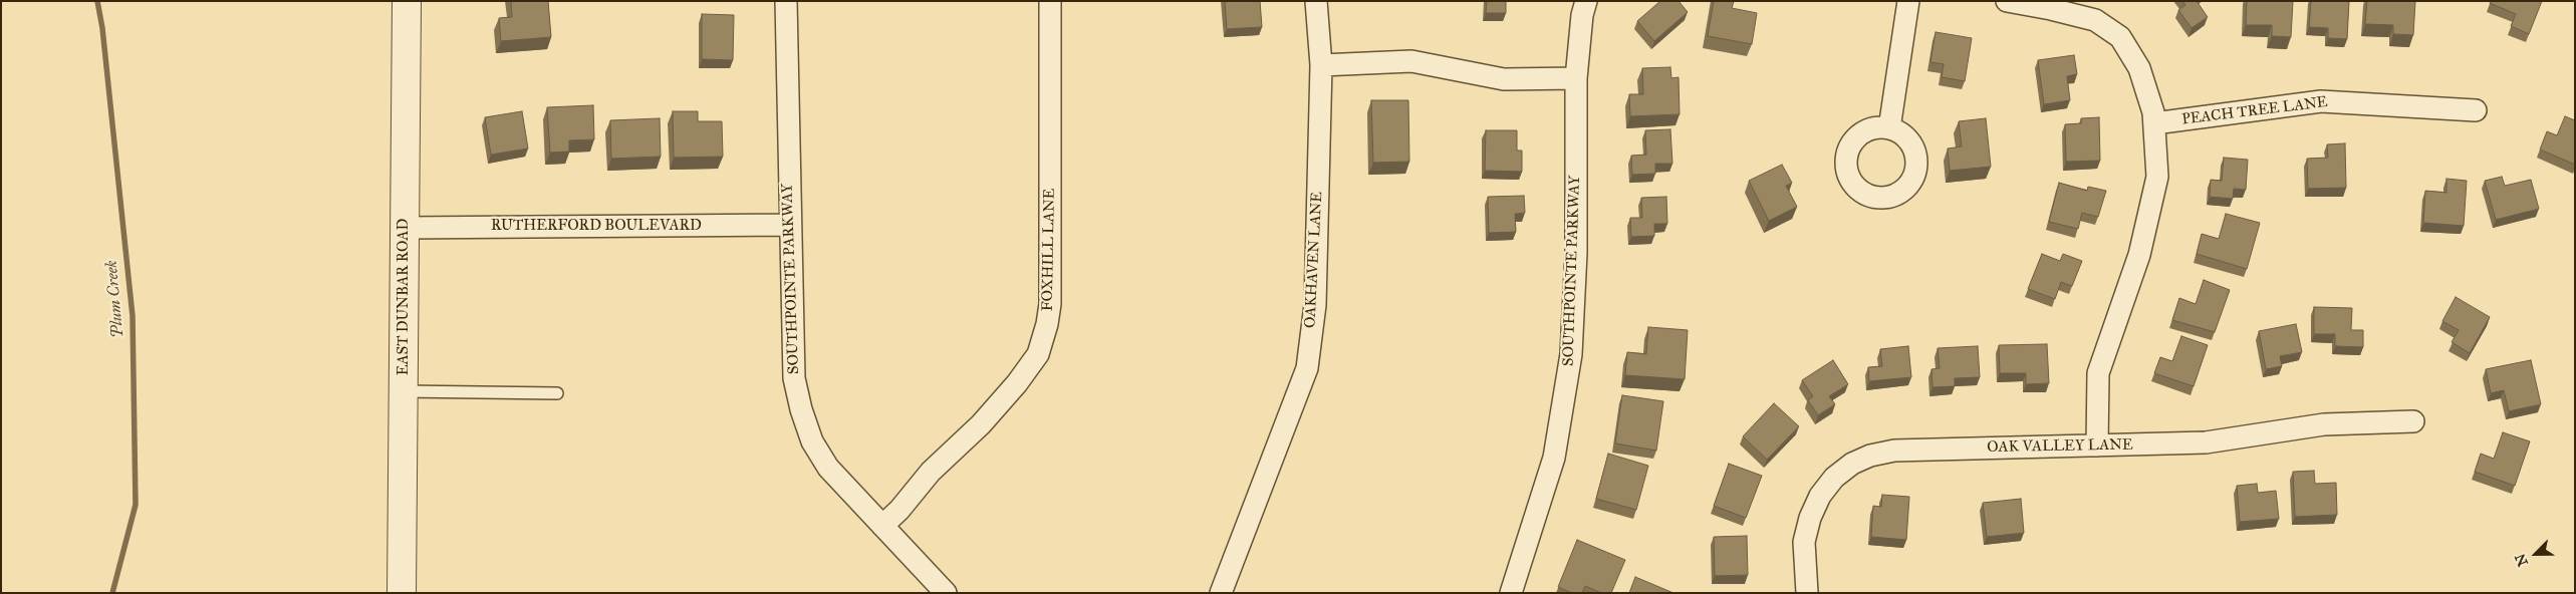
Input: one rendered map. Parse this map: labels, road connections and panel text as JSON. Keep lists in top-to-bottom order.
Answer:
{
  "streets": {
    "street": [
      "PEACH TREE LANE",
      "RUTHERFORD BOULEVARD",
      "FOXHILL LANE",
      "OAKHAVEN LANE",
      "SOUTHPOINTE PARKWAY",
      "EAST DUNBAR ROAD",
      "OAK VALLEY LANE"
    ]
  },
  "crossings": [
    ["RUTHERFORD BOULEVARD", "SOUTHPOINTE PARKWAY"],
    ["RUTHERFORD BOULEVARD", "EAST DUNBAR ROAD"],
    ["FOXHILL LANE", "SOUTHPOINTE PARKWAY"]
  ],
  "water": ["Plum Creek"],
  "north": "bottom left"
}
